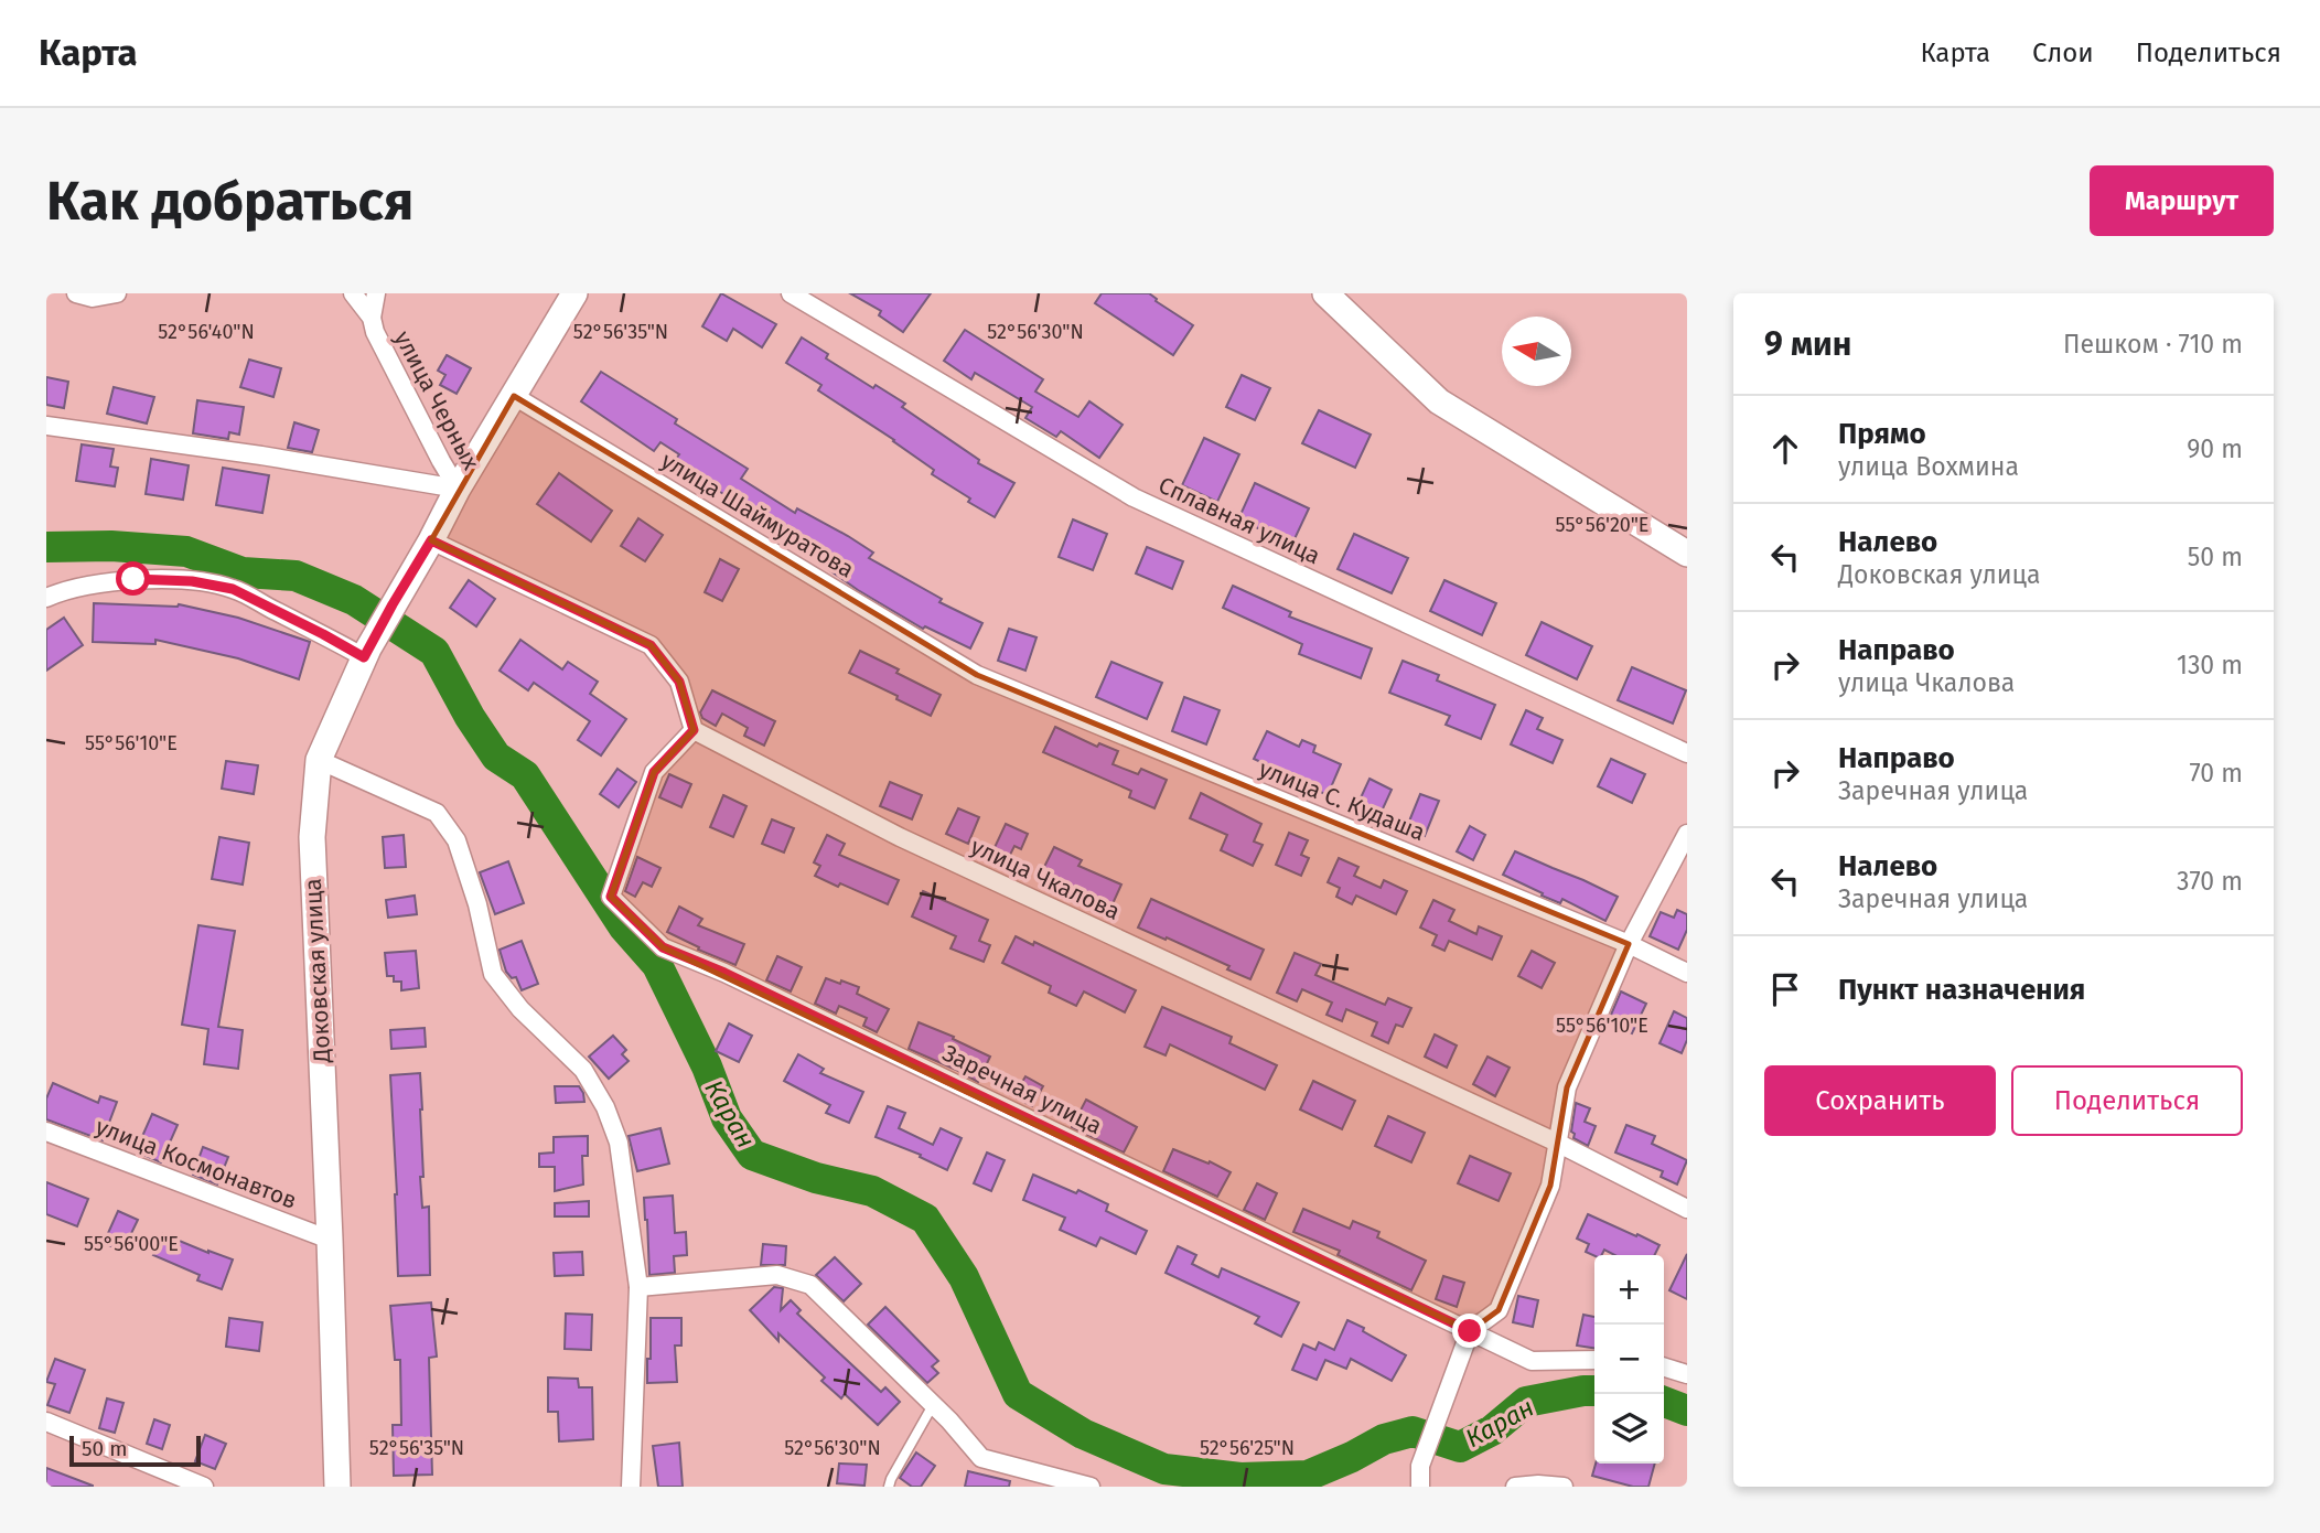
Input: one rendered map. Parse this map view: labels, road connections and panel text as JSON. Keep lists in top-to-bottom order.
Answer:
{
  "streets": {
    "main road": ["Доковская улица"],
    "street": [
      "улица Черных",
      "улица Шаймуратова",
      "Сплавная улица",
      "улица С. Кудаша",
      "улица Чкалова",
      "Заречная улица",
      "улица Космонавтов"
    ]
  },
  "crossings": [
    ["улица Черных", "Доковская улица"],
    ["улица Шаймуратова", "улица С. Кудаша"],
    ["улица Шаймуратова", "Доковская улица"],
    ["улица Чкалова", "Заречная улица"],
    ["Доковская улица", "улица Космонавтов"]
  ],
  "water": ["Каран"],
  "scale_bar": "50 m",
  "north": "left",
  "page": {
    "header": "Карта",
    "nav": ["Карта", "Слои", "Поделиться"],
    "buttons": [
      "Маршрут",
      ["Сохранить", "Поделиться"]
    ],
    "title": "Как добраться",
    "heading": ["9 мин", "Пешком · 710 m"],
    "list": [
      ["Прямо", "улица Вохмина", "90 m"],
      ["Налево", "Доковская улица", "50 m"],
      ["Направо", "улица Чкалова", "130 m"],
      ["Направо", "Заречная улица", "70 m"],
      ["Налево", "Заречная улица", "370 m"],
      "Пункт назначения"
    ],
    "map_buttons": ["+", "−"],
    "scale": "50 m"
  },
  "coordinates": [
    "52°56'40\"N",
    "52°56'35\"N",
    "52°56'30\"N",
    "55°56'20\"E",
    "55°56'10\"E",
    "55°56'00\"E",
    "52°56'25\"N"
  ]
}
